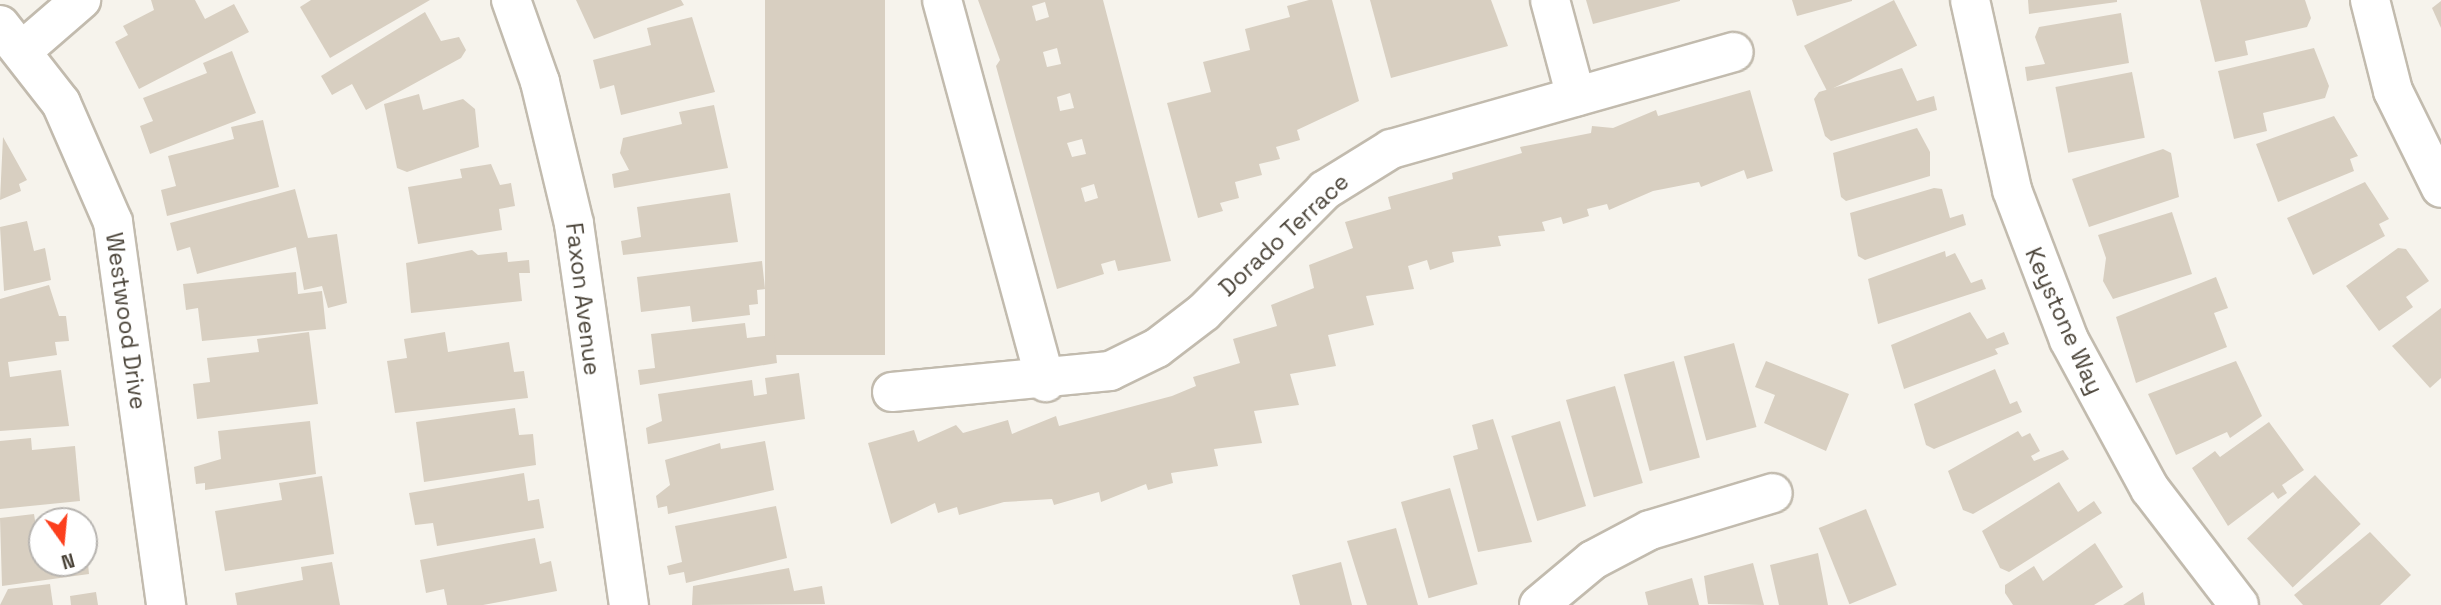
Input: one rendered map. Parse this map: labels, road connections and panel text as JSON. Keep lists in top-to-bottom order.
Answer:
{
  "streets": {
    "street": [
      "Dorado Terrace",
      "Faxon Avenue",
      "Westwood Drive",
      "Keystone Way"
    ]
  },
  "north": "bottom"
}
